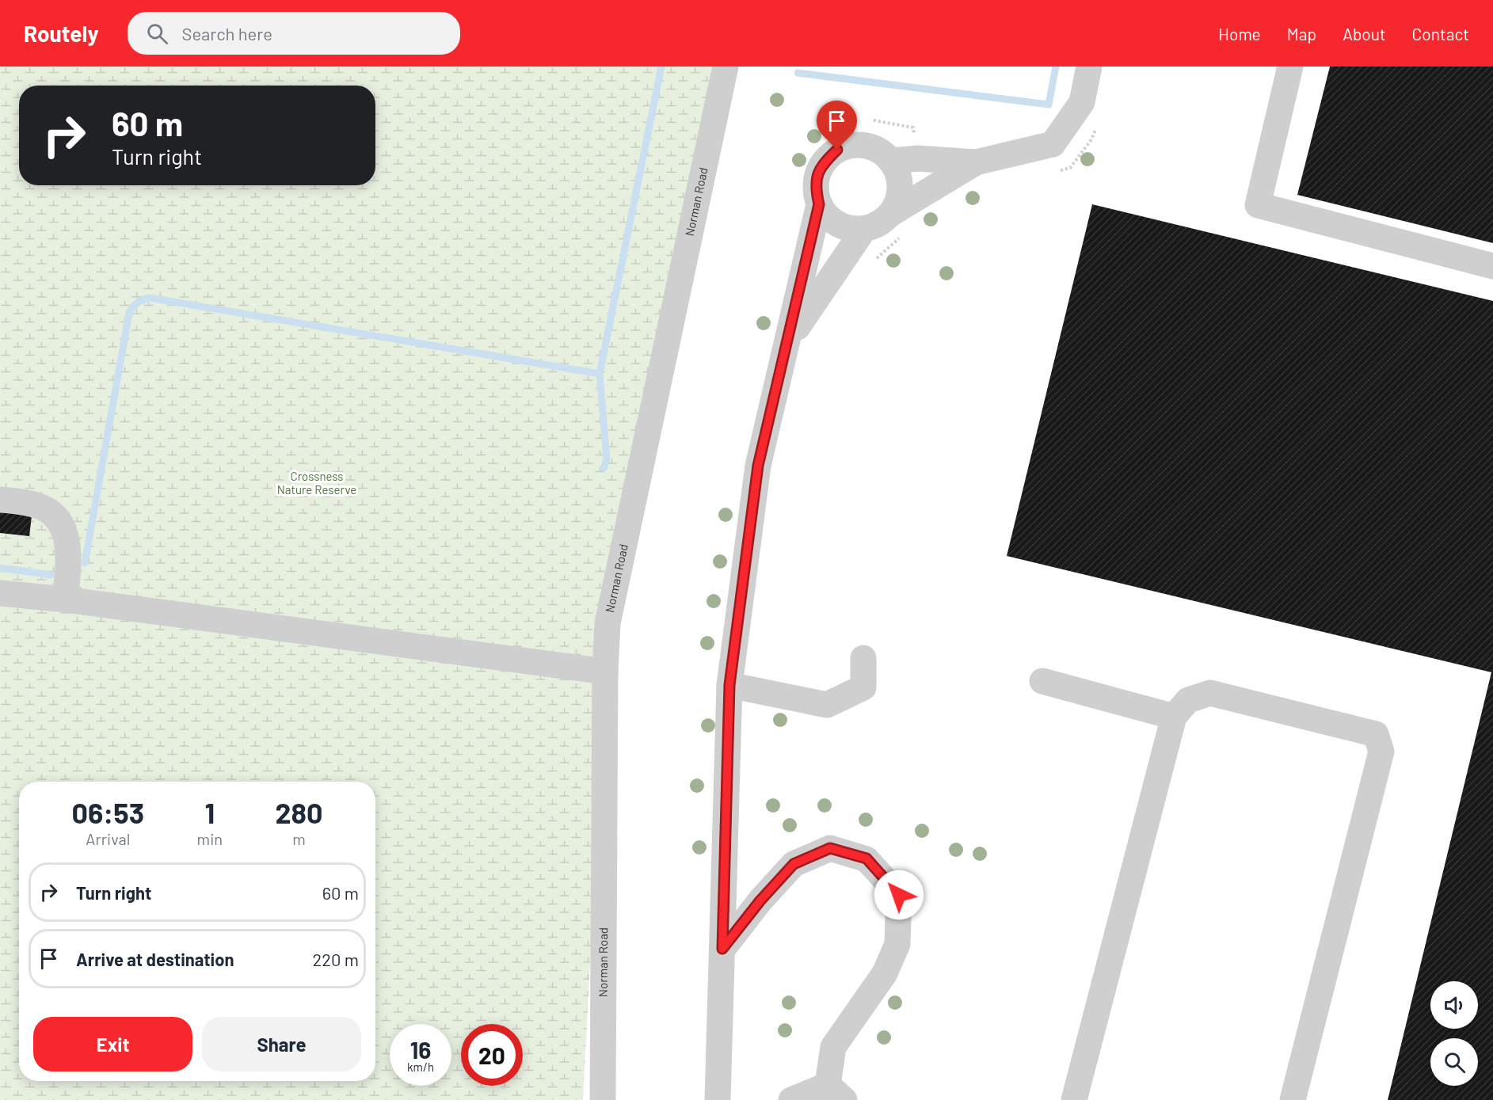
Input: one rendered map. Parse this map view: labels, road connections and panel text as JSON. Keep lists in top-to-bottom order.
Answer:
{
  "streets": {
    "street": ["Norman Road"]
  },
  "parks": ["Crossness Nature Reserve"],
  "page": {
    "header": "Routely",
    "search": "Search here",
    "nav": [
      "Home",
      "Map",
      "About",
      "Contact"
    ],
    "turn": ["60 m", "Turn right"],
    "eta": [
      "06:53",
      "Arrival",
      "1",
      "min",
      "280",
      "m"
    ],
    "list": [
      {
        "name": "Turn right",
        "value": "60 m"
      },
      {
        "name": "Arrive at destination",
        "value": "220 m"
      }
    ],
    "buttons": ["Exit", "Share"],
    "speed": "16 km/h",
    "limit": "20"
  }
}
